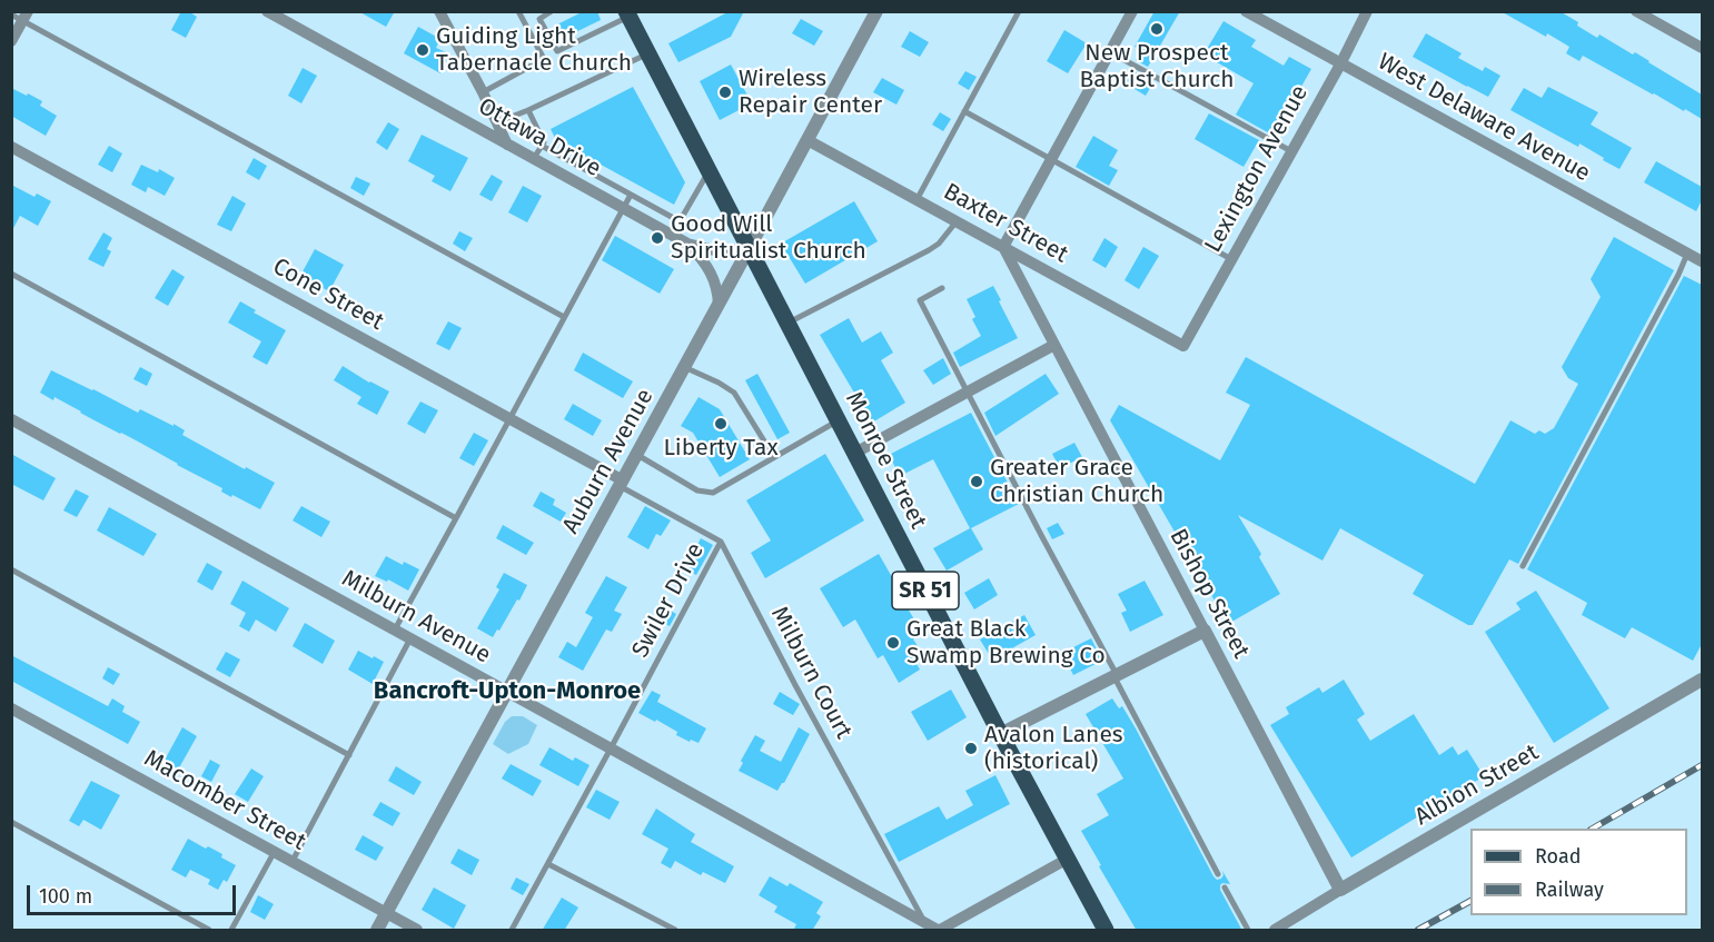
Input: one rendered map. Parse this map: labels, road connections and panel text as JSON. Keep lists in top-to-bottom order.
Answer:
{
  "streets": {
    "main road": ["Monroe Street", "SR 51"],
    "street": [
      "West Delaware Avenue",
      "Ottawa Drive",
      "Lexington Avenue",
      "Baxter Street",
      "Cone Street",
      "Auburn Avenue",
      "Bishop Street",
      "Milburn Avenue",
      "Albion Street",
      "Macomber Street"
    ],
    "lane": ["Swiler Drive", "Milburn Court"]
  },
  "crossings": [
    ["West Delaware Avenue", "Lexington Avenue"],
    ["Ottawa Drive", "Monroe Street"],
    ["Ottawa Drive", "Auburn Avenue"],
    ["Lexington Avenue", "Baxter Street"],
    ["Baxter Street", "Auburn Avenue"],
    ["Baxter Street", "Bishop Street"],
    ["Cone Street", "Auburn Avenue"],
    ["Monroe Street", "Auburn Avenue"],
    ["Auburn Avenue", "Milburn Avenue"],
    ["Auburn Avenue", "Macomber Street"],
    ["Bishop Street", "Albion Street"],
    ["Swiler Drive", "Milburn Avenue"],
    ["Swiler Drive", "Milburn Court"],
    ["Milburn Avenue", "Milburn Court"]
  ],
  "districts": ["Bancroft-Upton-Monroe"],
  "places": [
    "New Prospect Baptist Church",
    "Guiding Light Tabernacle Church",
    "Wireless Repair Center",
    "Good Will Spiritualist Church",
    "Liberty Tax",
    "Greater Grace Christian Church",
    "Great Black Swamp Brewing Co",
    "Avalon Lanes (historical)"
  ],
  "legend": ["Road", "Railway"],
  "scale_bar": "100 m"
}
